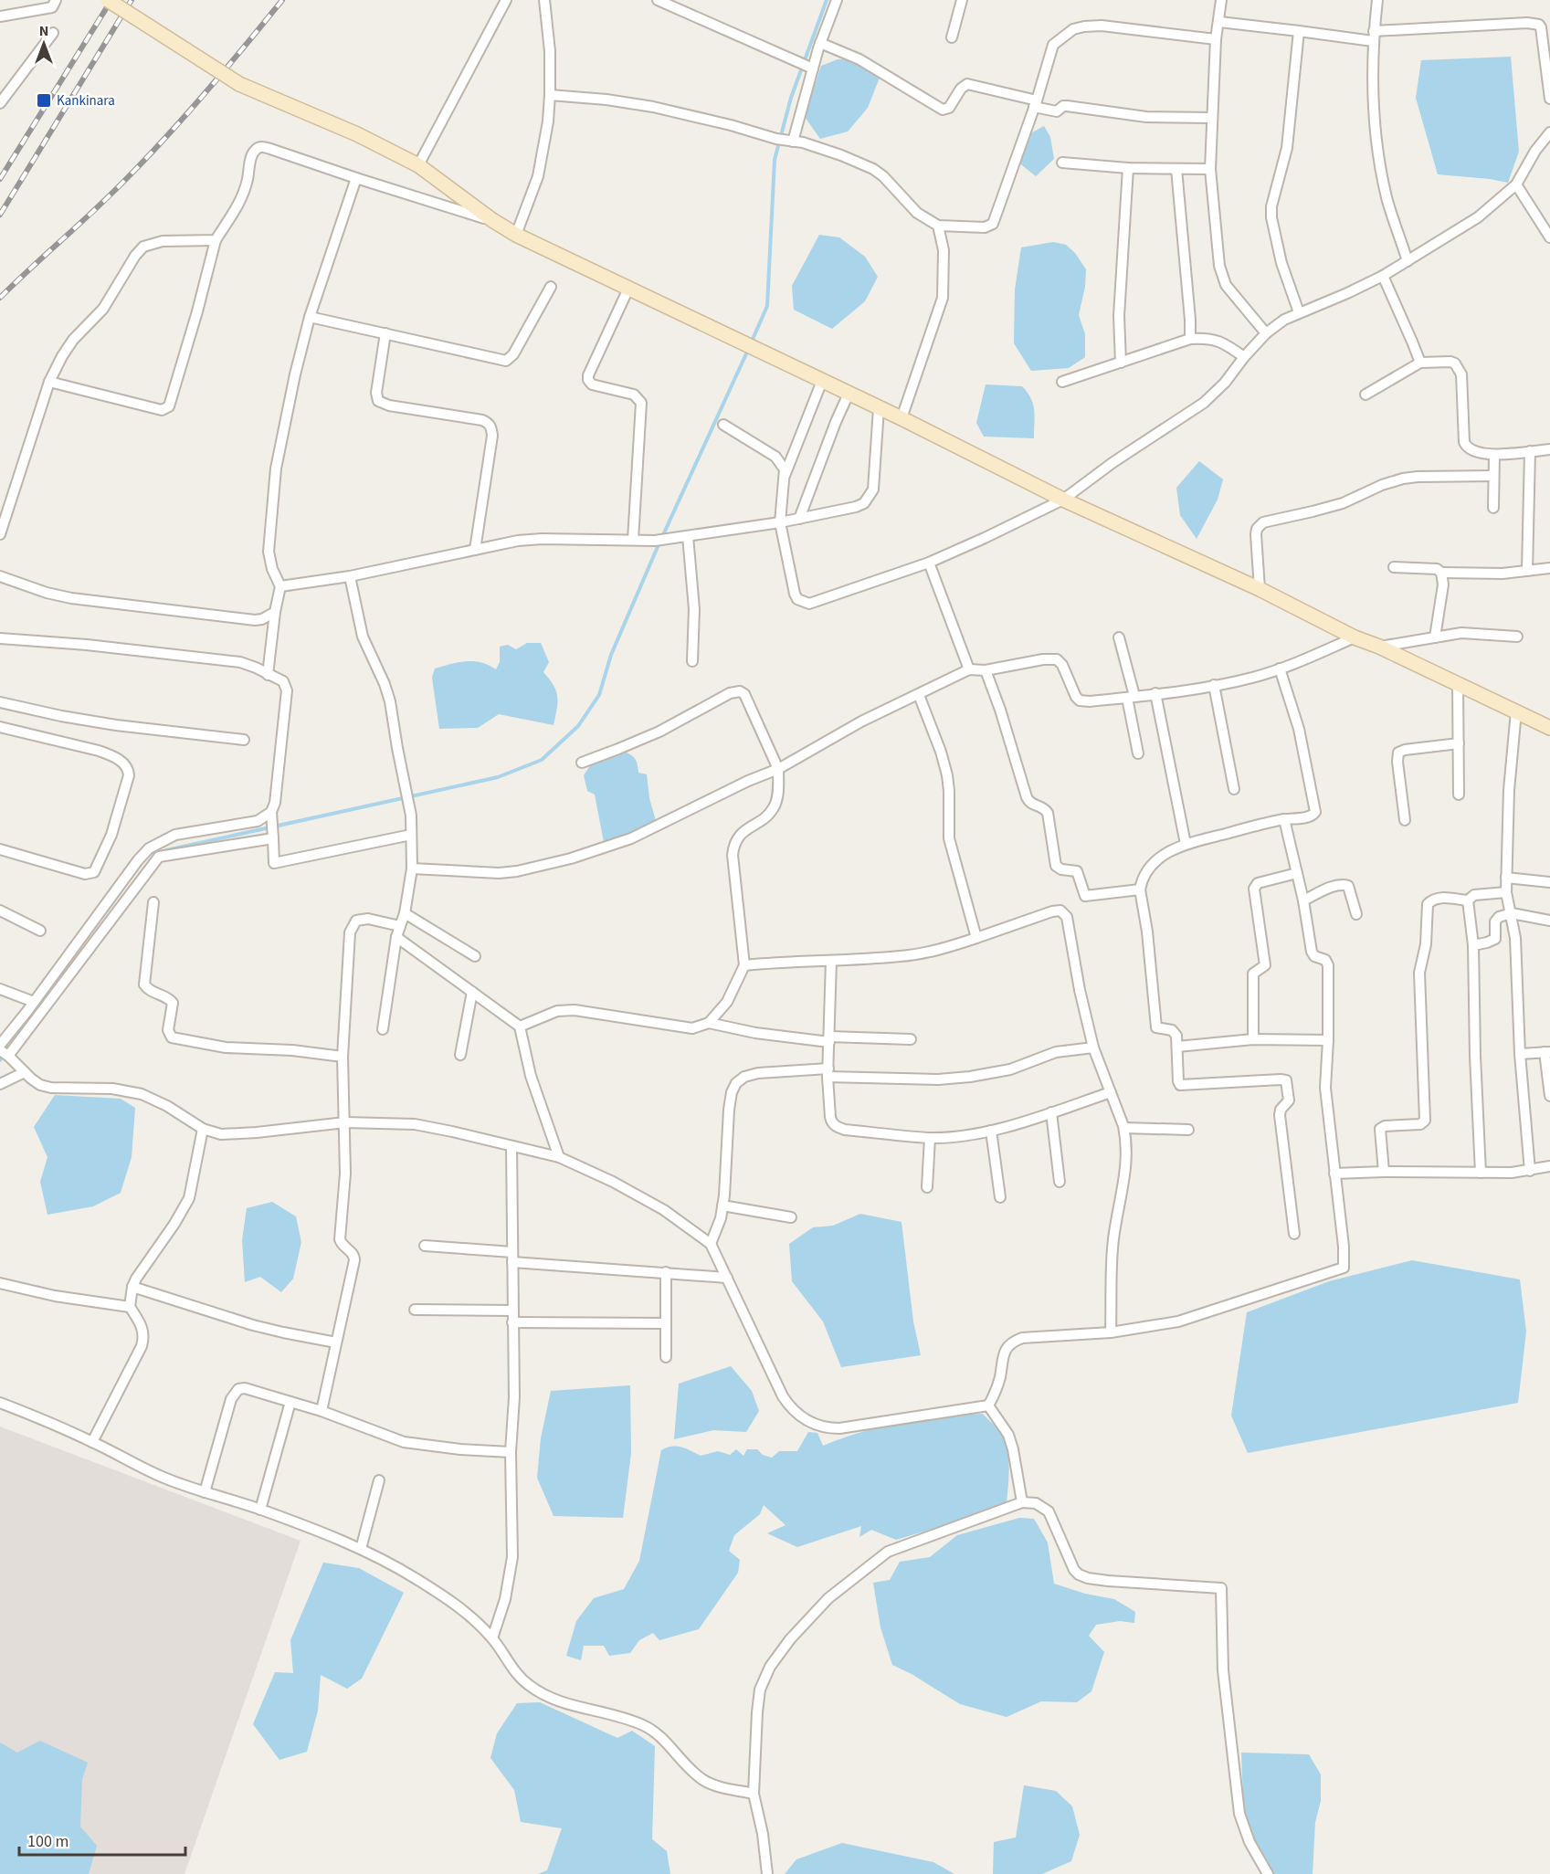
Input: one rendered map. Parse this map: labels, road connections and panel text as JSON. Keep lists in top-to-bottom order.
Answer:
{
  "places": {
    "transit": ["Kankinara"]
  },
  "scale_bar": "100 m",
  "north": "top"
}
